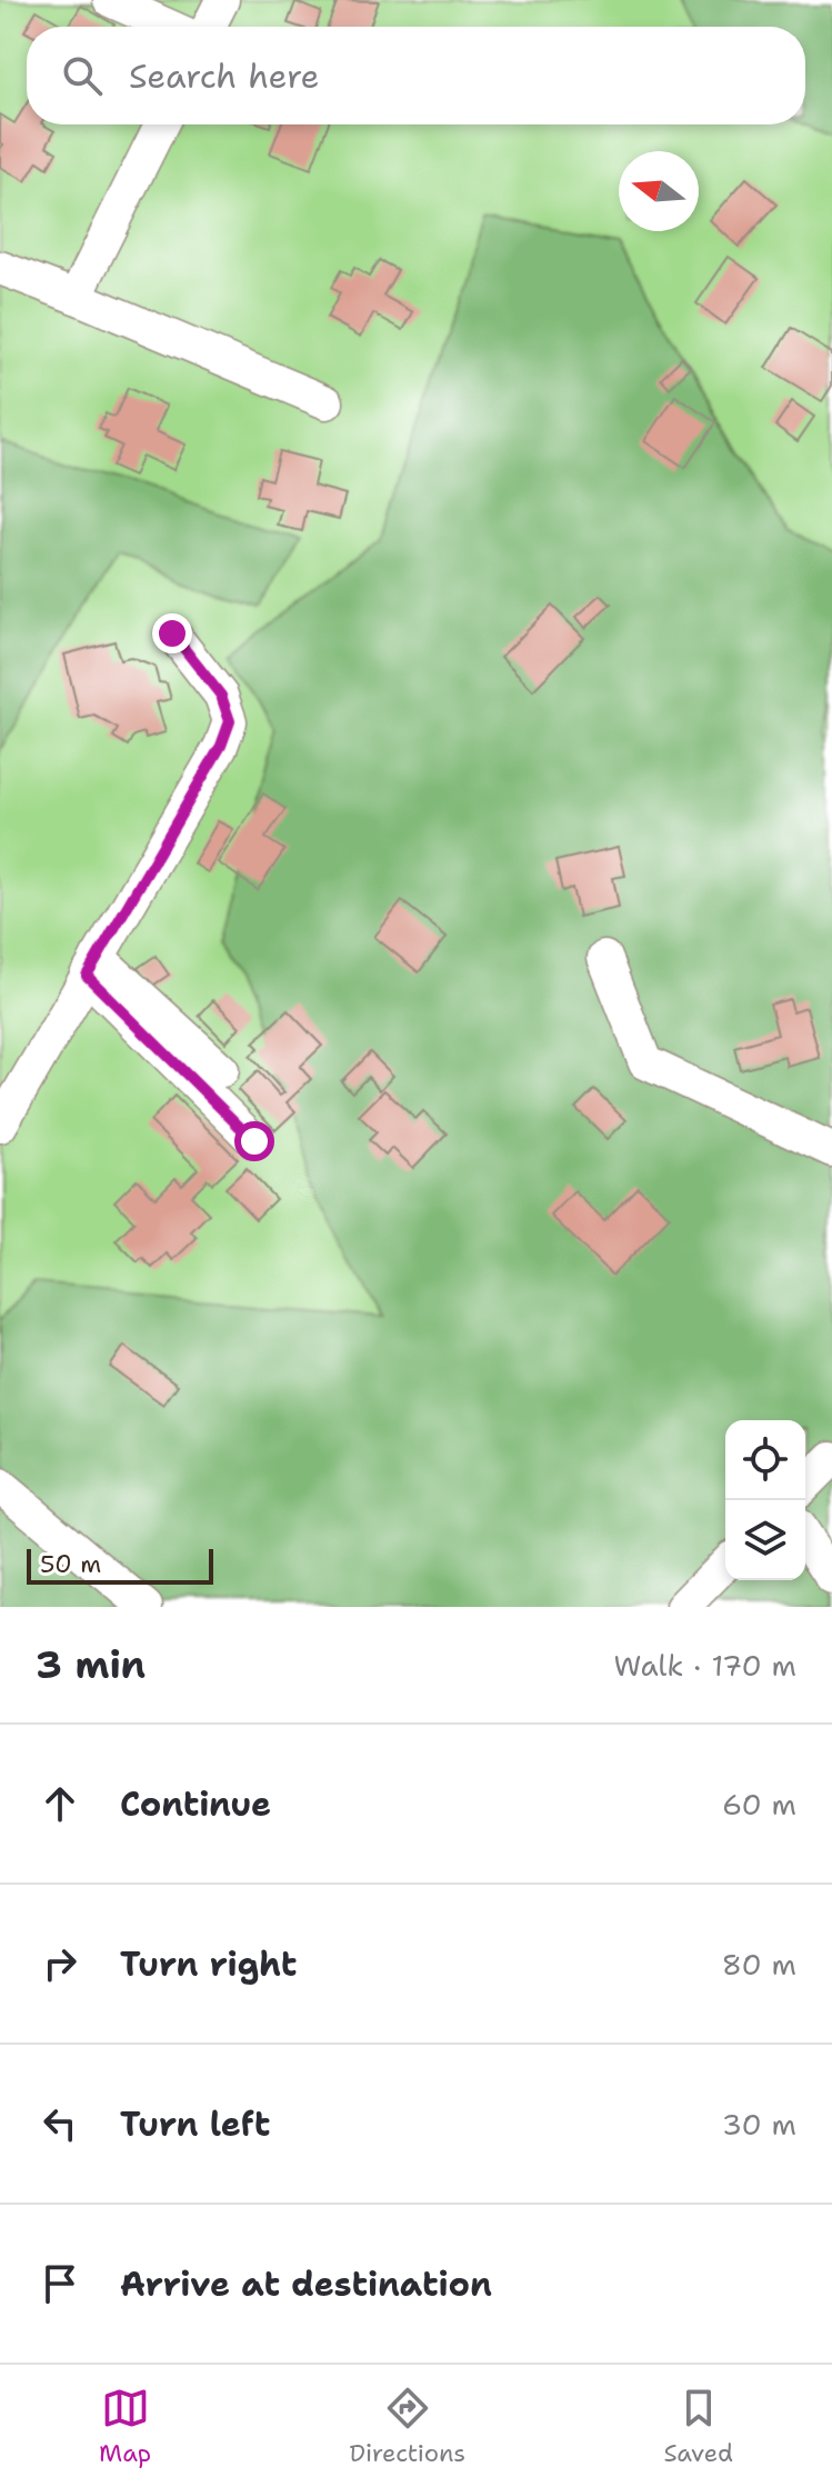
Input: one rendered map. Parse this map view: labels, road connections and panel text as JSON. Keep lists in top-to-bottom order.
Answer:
{
  "scale_bar": "50 m",
  "north": "left",
  "page": {
    "search": "Search here",
    "scale": "50 m",
    "heading": ["3 min", "Walk · 170 m"],
    "list": [
      ["Continue", "60 m"],
      ["Turn right", "80 m"],
      ["Turn left", "30 m"],
      "Arrive at destination"
    ],
    "nav": ["Map", "Directions", "Saved"]
  }
}
